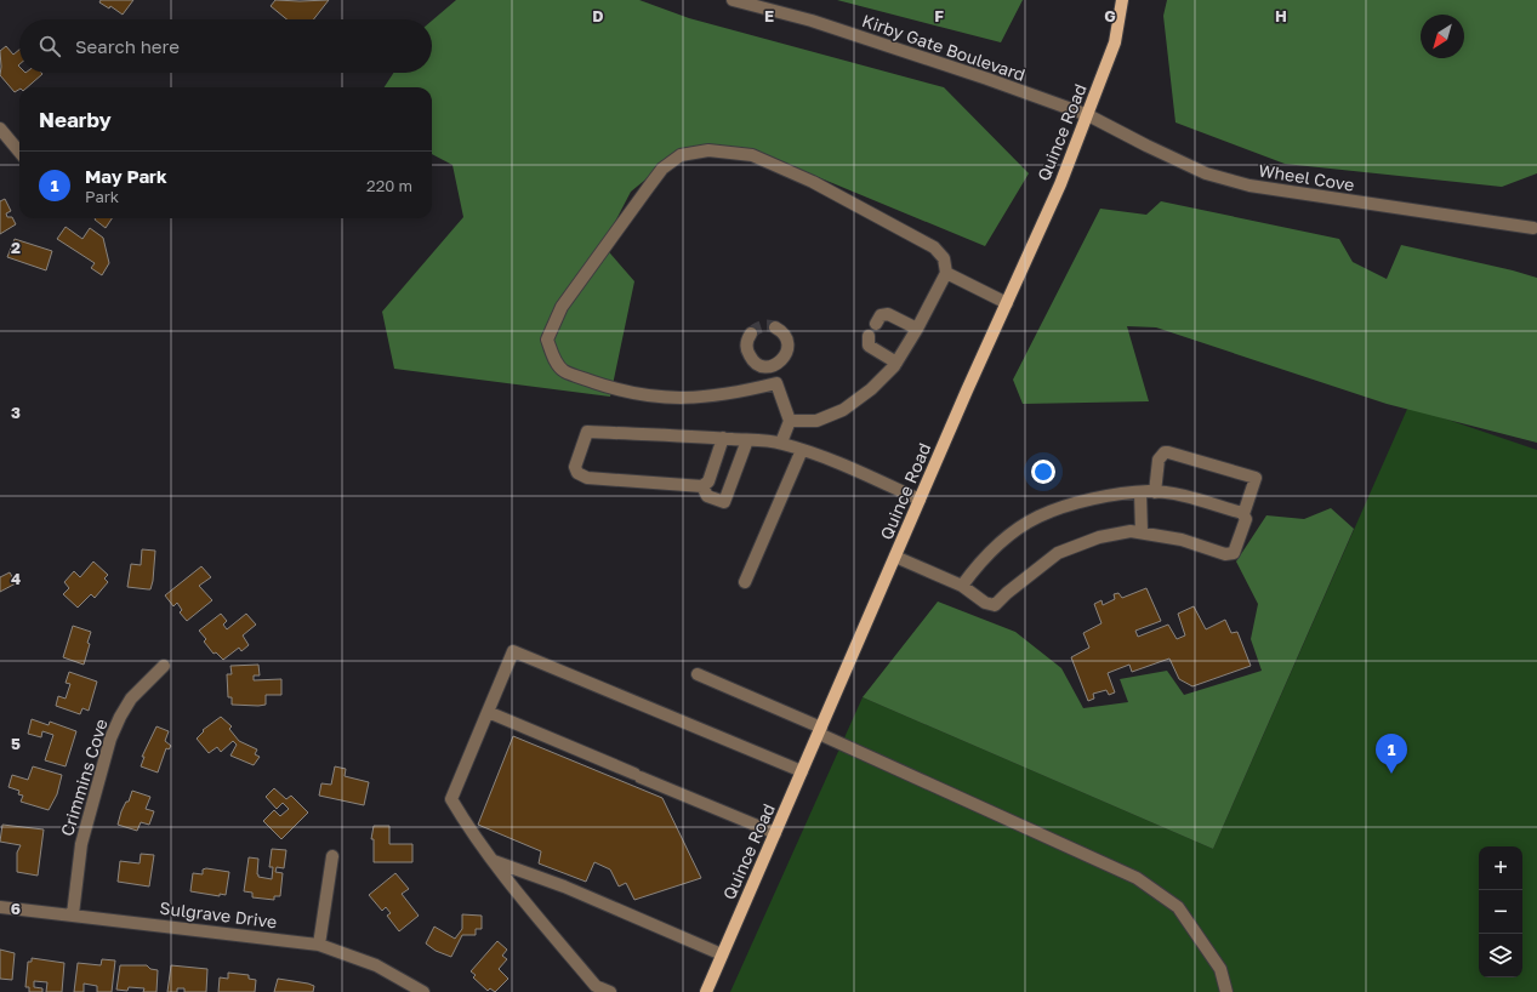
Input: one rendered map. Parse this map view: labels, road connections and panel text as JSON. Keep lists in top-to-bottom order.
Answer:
{
  "streets": {
    "main road": ["Quince Road"],
    "street": [
      "Kirby Gate Boulevard",
      "Wheel Cove",
      "Crimmins Cove",
      "Sulgrave Drive"
    ]
  },
  "crossings": [
    ["Kirby Gate Boulevard", "Quince Road"],
    ["Kirby Gate Boulevard", "Wheel Cove"],
    ["Quince Road", "Wheel Cove"],
    ["Crimmins Cove", "Sulgrave Drive"]
  ],
  "north": "bottom left",
  "page": {
    "search": "Search here",
    "heading": "Nearby",
    "list": [
      {
        "mark": "1",
        "name": "May Park",
        "note": "Park",
        "value": "220 m"
      }
    ],
    "pins": "1",
    "map_buttons": ["+", "−"]
  },
  "grid": {
    "columns": [
      "D",
      "E",
      "F",
      "G",
      "H"
    ],
    "rows": [
      "2",
      "3",
      "4",
      "5",
      "6"
    ]
  }
}
